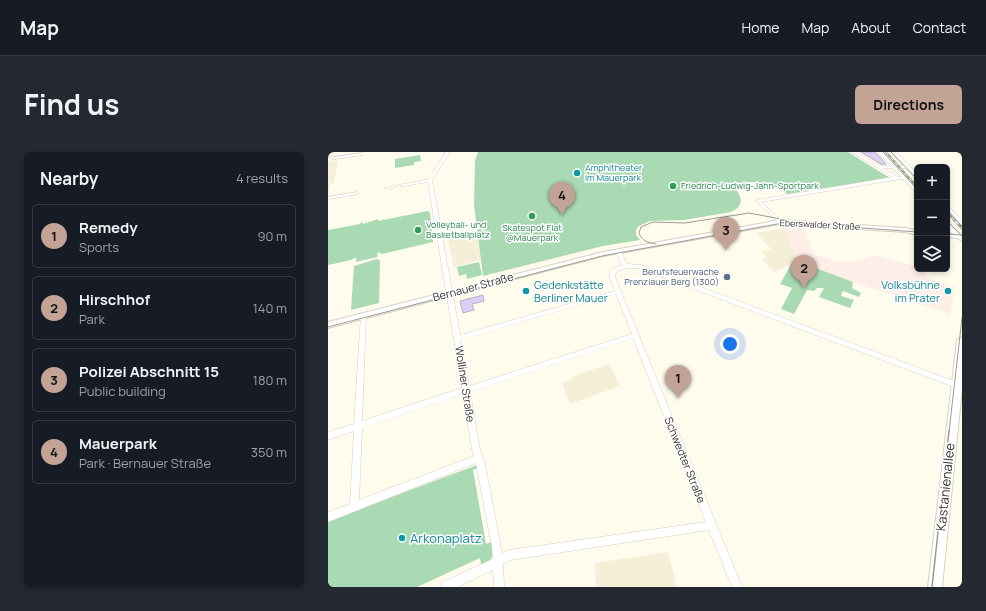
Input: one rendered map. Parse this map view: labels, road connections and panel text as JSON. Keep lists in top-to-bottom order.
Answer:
{
  "streets": {
    "main road": ["Eberswalder Straße", "Bernauer Straße", "Kastanienallee"],
    "street": ["Wolliner Straße", "Schwedter Straße"]
  },
  "crossings": [
    ["Eberswalder Straße", "Bernauer Straße"],
    ["Bernauer Straße", "Wolliner Straße"]
  ],
  "places": [
    "Amphitheater im Mauerpark",
    "Friedrich-Ludwig-Jahn-Sportpark",
    "Skatespot Flat @Mauerpark",
    "Volleyball- und Basketballplatz",
    "Berufsfeuerwache Prenzlauer Berg (1300)",
    "Gedenkstätte Berliner Mauer",
    "Volksbühne im Prater",
    "Arkonaplatz"
  ],
  "page": {
    "header": "Map",
    "nav": [
      "Home",
      "Map",
      "About",
      "Contact"
    ],
    "title": "Find us",
    "buttons": "Directions",
    "heading": ["Nearby", "4 results"],
    "map_buttons": ["+", "−"],
    "pins": [
      "4",
      "3",
      "2",
      "1"
    ],
    "list": [
      {
        "mark": "1",
        "name": "Remedy",
        "note": "Sports",
        "value": "90 m"
      },
      {
        "mark": "2",
        "name": "Hirschhof",
        "note": "Park",
        "value": "140 m"
      },
      {
        "mark": "3",
        "name": "Polizei Abschnitt 15",
        "note": "Public building",
        "value": "180 m"
      },
      {
        "mark": "4",
        "name": "Mauerpark",
        "note": "Park · Bernauer Straße",
        "value": "350 m"
      }
    ]
  }
}
